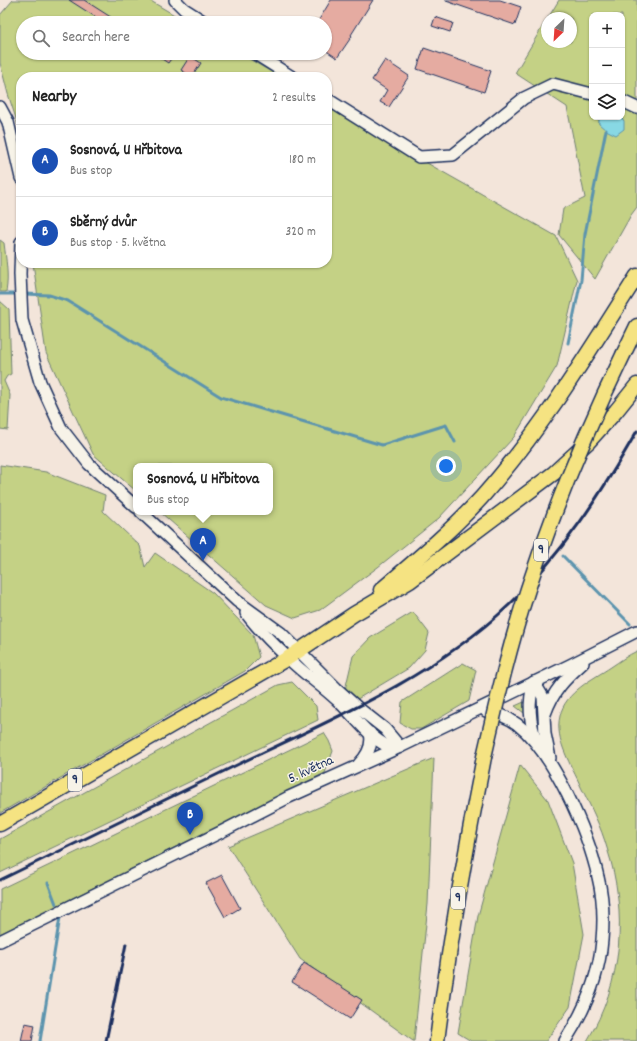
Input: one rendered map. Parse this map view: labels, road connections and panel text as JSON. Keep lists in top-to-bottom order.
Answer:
{
  "streets": {
    "main road": ["9"],
    "street": ["5. května"]
  },
  "north": "bottom left",
  "page": {
    "map_buttons": ["+", "−"],
    "search": "Search here",
    "heading": ["Nearby", "2 results"],
    "list": [
      {
        "mark": "A",
        "name": "Sosnová, U Hřbitova",
        "note": "Bus stop",
        "value": "180 m"
      },
      {
        "mark": "B",
        "name": "Sběrný dvůr",
        "note": "Bus stop · 5. května",
        "value": "320 m"
      }
    ],
    "popup": ["Sosnová, U Hřbitova", "Bus stop"],
    "pins": ["A", "B"]
  }
}
